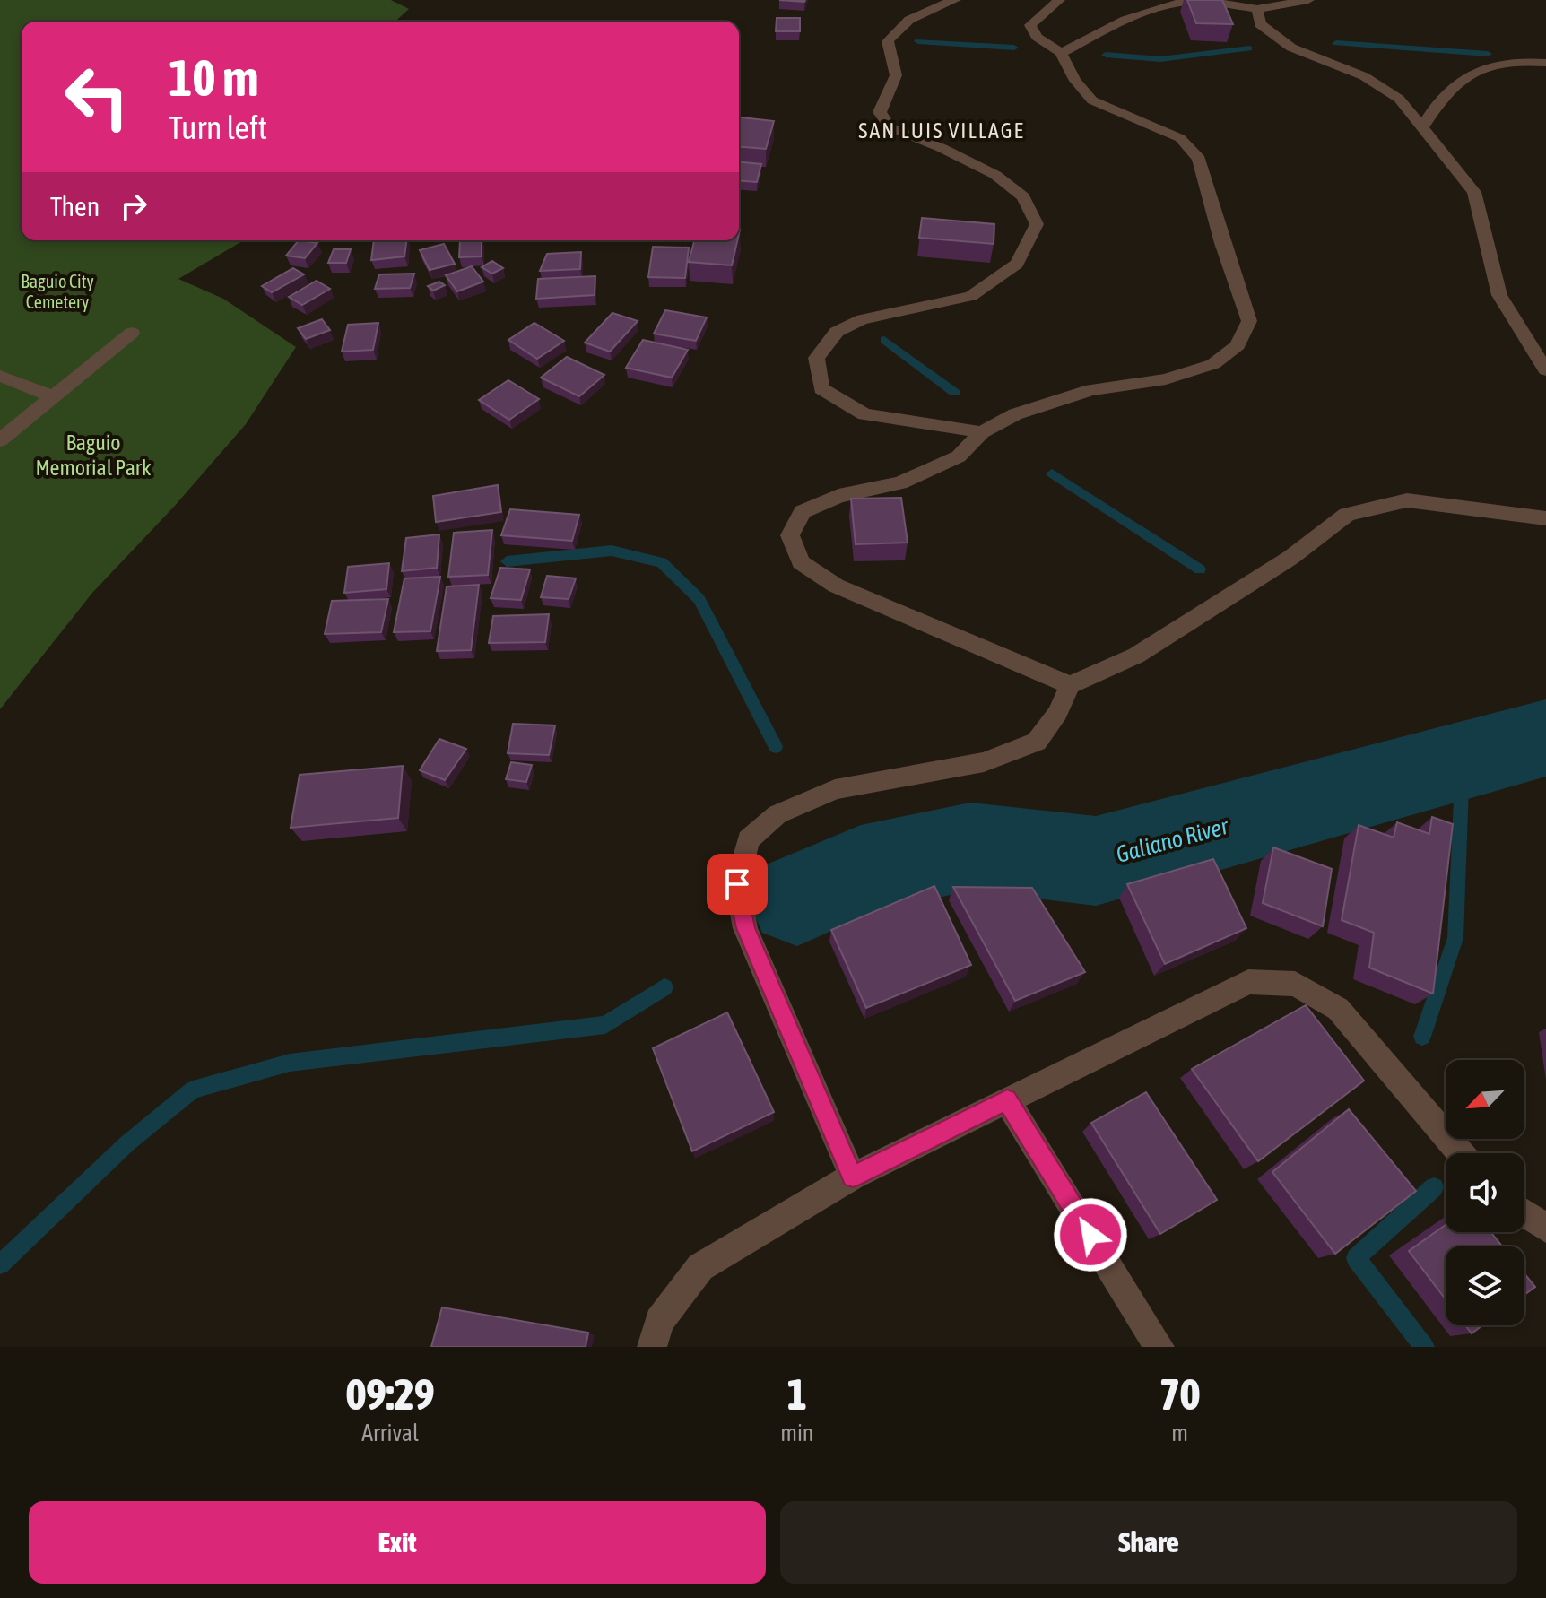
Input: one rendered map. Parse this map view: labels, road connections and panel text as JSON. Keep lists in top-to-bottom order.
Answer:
{
  "districts": ["SAN LUIS VILLAGE"],
  "water": ["Galiano River"],
  "parks": ["Baguio City Cemetery", "Baguio Memorial Park"],
  "north": "bottom left",
  "page": {
    "turn": ["10 m", "Turn left"],
    "then": "Then",
    "eta": [
      "09:29",
      "Arrival",
      "1",
      "min",
      "70",
      "m"
    ],
    "buttons": ["Exit", "Share"]
  }
}
